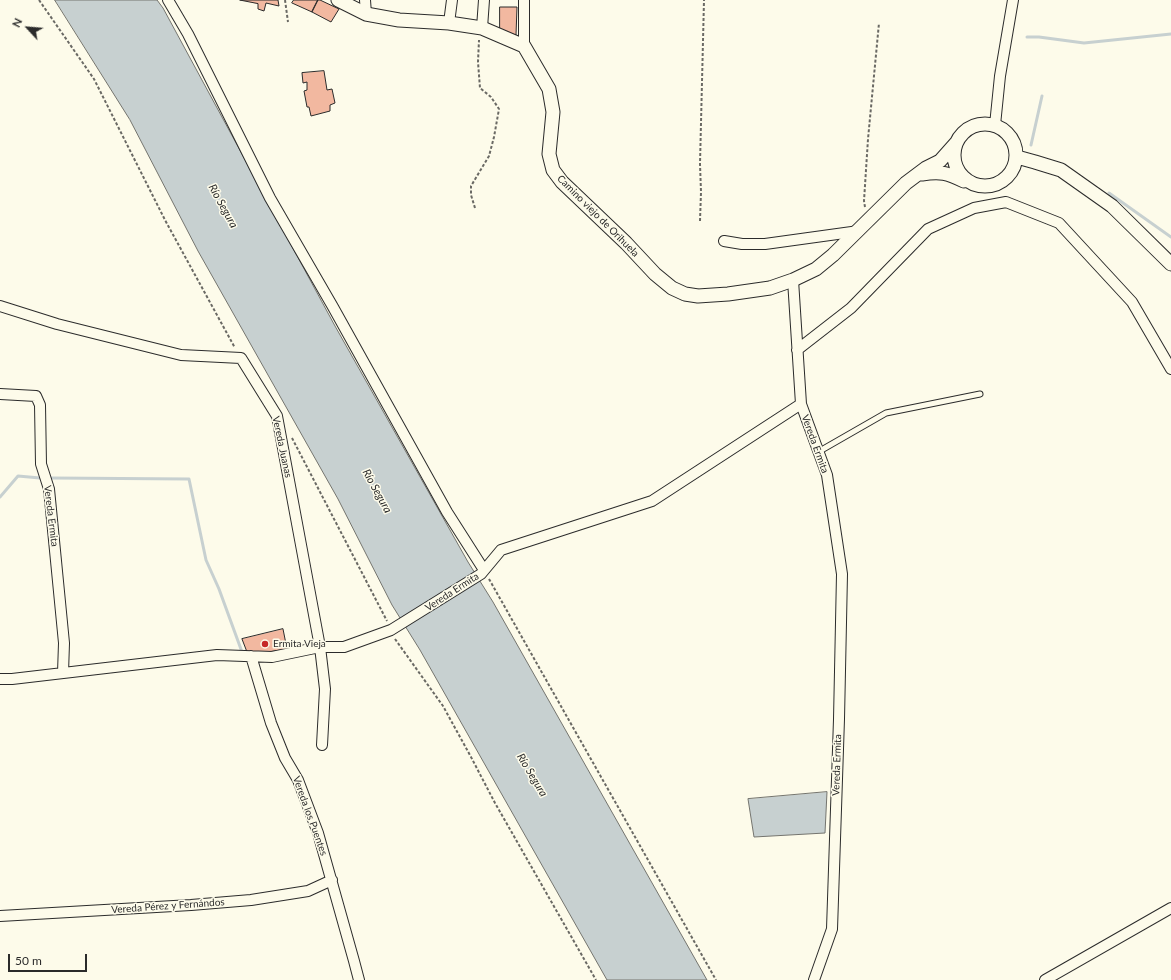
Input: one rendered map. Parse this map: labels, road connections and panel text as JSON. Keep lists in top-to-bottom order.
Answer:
{
  "streets": {
    "main road": ["Camino viejo de Orihuela"],
    "street": [
      "Vereda Ermita",
      "Vereda Juanas",
      "Vereda los Puentes",
      "Vereda Pérez y Fernándos"
    ]
  },
  "crossings": [
    ["Vereda Ermita", "Vereda Juanas"],
    ["Vereda Ermita", "Vereda los Puentes"],
    ["Vereda los Puentes", "Vereda Pérez y Fernándos"]
  ],
  "water": ["Río Segura"],
  "places": ["Ermita Vieja"],
  "scale_bar": "50 m",
  "north": "top left"
}
